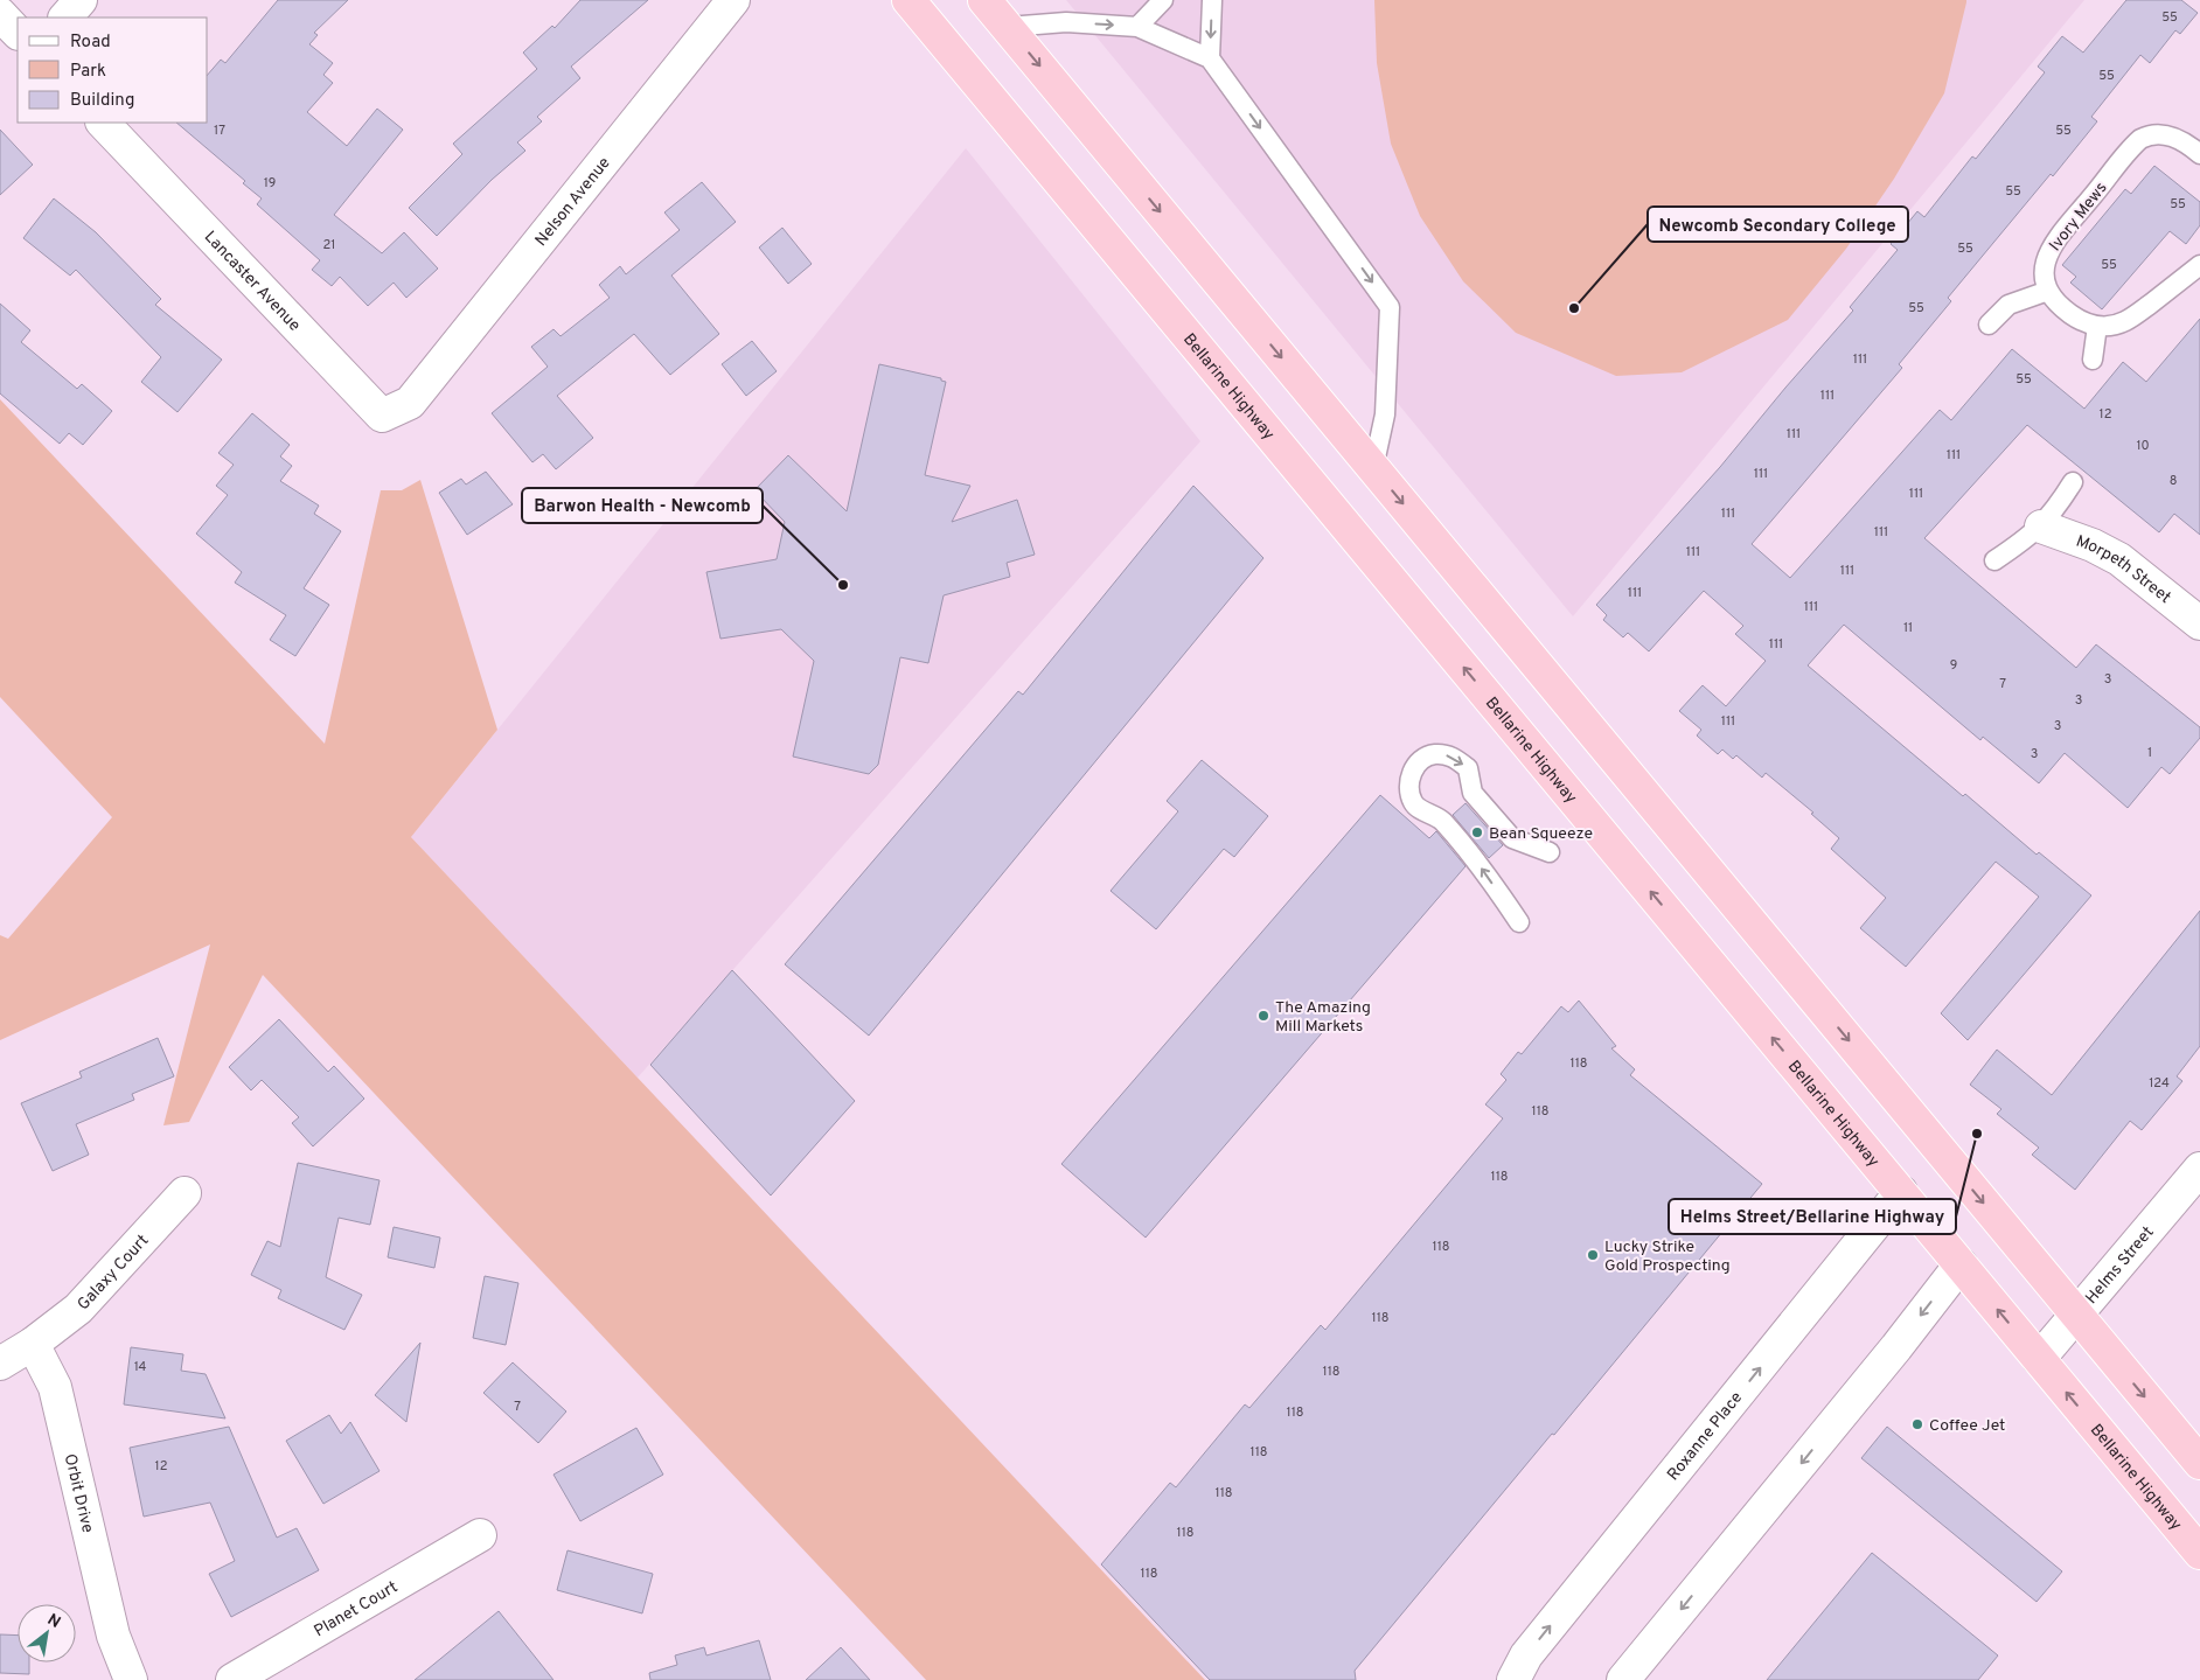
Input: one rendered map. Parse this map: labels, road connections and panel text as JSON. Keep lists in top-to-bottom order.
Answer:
{
  "streets": {
    "highway": ["Bellarine Highway"],
    "street": [
      "Nelson Avenue",
      "Lancaster Avenue",
      "Morpeth Street",
      "Helms Street",
      "Galaxy Court",
      "Roxanne Place",
      "Orbit Drive",
      "Planet Court"
    ],
    "lane": ["Ivory Mews"]
  },
  "crossings": [
    ["Nelson Avenue", "Lancaster Avenue"],
    ["Bellarine Highway", "Helms Street"],
    ["Bellarine Highway", "Roxanne Place"],
    ["Galaxy Court", "Orbit Drive"]
  ],
  "places": [
    "Newcomb Secondary College",
    "Barwon Health - Newcomb",
    "Bean Squeeze",
    "The Amazing Mill Markets",
    "Helms Street/Bellarine Highway",
    "Lucky Strike Gold Prospecting",
    "Coffee Jet"
  ],
  "house_numbers": [
    "55",
    "55",
    "17",
    "55",
    "19",
    "55",
    "55",
    "21",
    "55",
    "55",
    "55",
    "111",
    "55",
    "111",
    "12",
    "111",
    "10",
    "111",
    "111",
    "8",
    "111",
    "111",
    "111",
    "111",
    "111",
    "111",
    "111",
    "11",
    "111",
    "9",
    "3",
    "7",
    "3",
    "111",
    "3",
    "1",
    "3",
    "118",
    "124",
    "118",
    "118",
    "118",
    "118",
    "14",
    "118",
    "7",
    "118",
    "118",
    "12",
    "118",
    "118",
    "118"
  ],
  "legend": ["Road", "Park", "Building"],
  "north": "top right"
}
